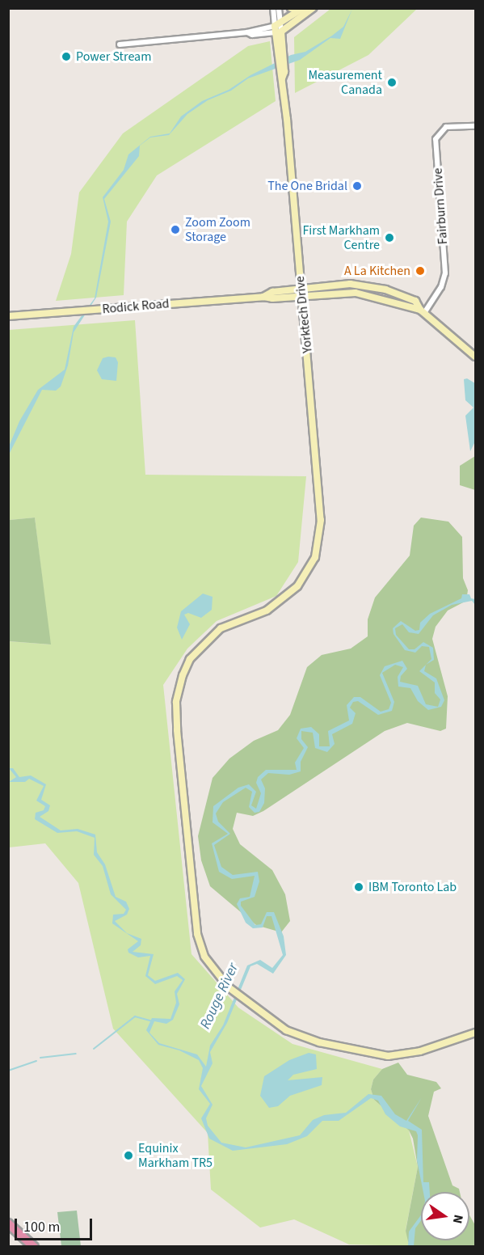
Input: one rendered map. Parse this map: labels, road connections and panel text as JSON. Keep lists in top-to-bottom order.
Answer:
{
  "streets": {
    "street": ["Fairburn Drive", "Rodick Road", "Yorktech Drive"]
  },
  "crossings": [
    ["Fairburn Drive", "Rodick Road"],
    ["Rodick Road", "Yorktech Drive"]
  ],
  "water": ["Rouge River"],
  "places": [
    "Power Stream",
    "Measurement Canada",
    "The One Bridal",
    "Zoom Zoom Storage",
    "First Markham Centre",
    "A La Kitchen",
    "IBM Toronto Lab",
    "Equinix Markham TR5"
  ],
  "scale_bar": "100 m",
  "north": "right"
}
